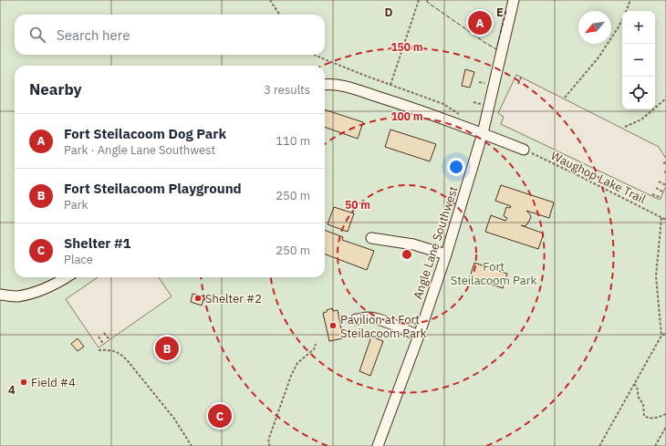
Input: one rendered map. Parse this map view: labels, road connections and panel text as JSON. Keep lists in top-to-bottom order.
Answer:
{
  "streets": {
    "street": ["Angle Lane Southwest"],
    "path": ["Waughop Lake Trail"]
  },
  "parks": ["Fort Steilacoom Park"],
  "places": ["Shelter #2", "Pavilion at Fort Steilacoom Park", "Field #4"],
  "north": "bottom left",
  "page": {
    "pins": ["A", "B", "C"],
    "map_buttons": ["+", "−"],
    "search": "Search here",
    "heading": ["Nearby", "3 results"],
    "list": [
      {
        "mark": "A",
        "name": "Fort Steilacoom Dog Park",
        "note": "Park · Angle Lane Southwest",
        "value": "110 m"
      },
      {
        "mark": "B",
        "name": "Fort Steilacoom Playground",
        "note": "Park",
        "value": "250 m"
      },
      {
        "mark": "C",
        "name": "Shelter #1",
        "note": "Place",
        "value": "250 m"
      }
    ]
  },
  "grid": {
    "columns": ["D", "E"],
    "rows": ["4"]
  },
  "rings": ["150 m", "100 m", "50 m"]
}
